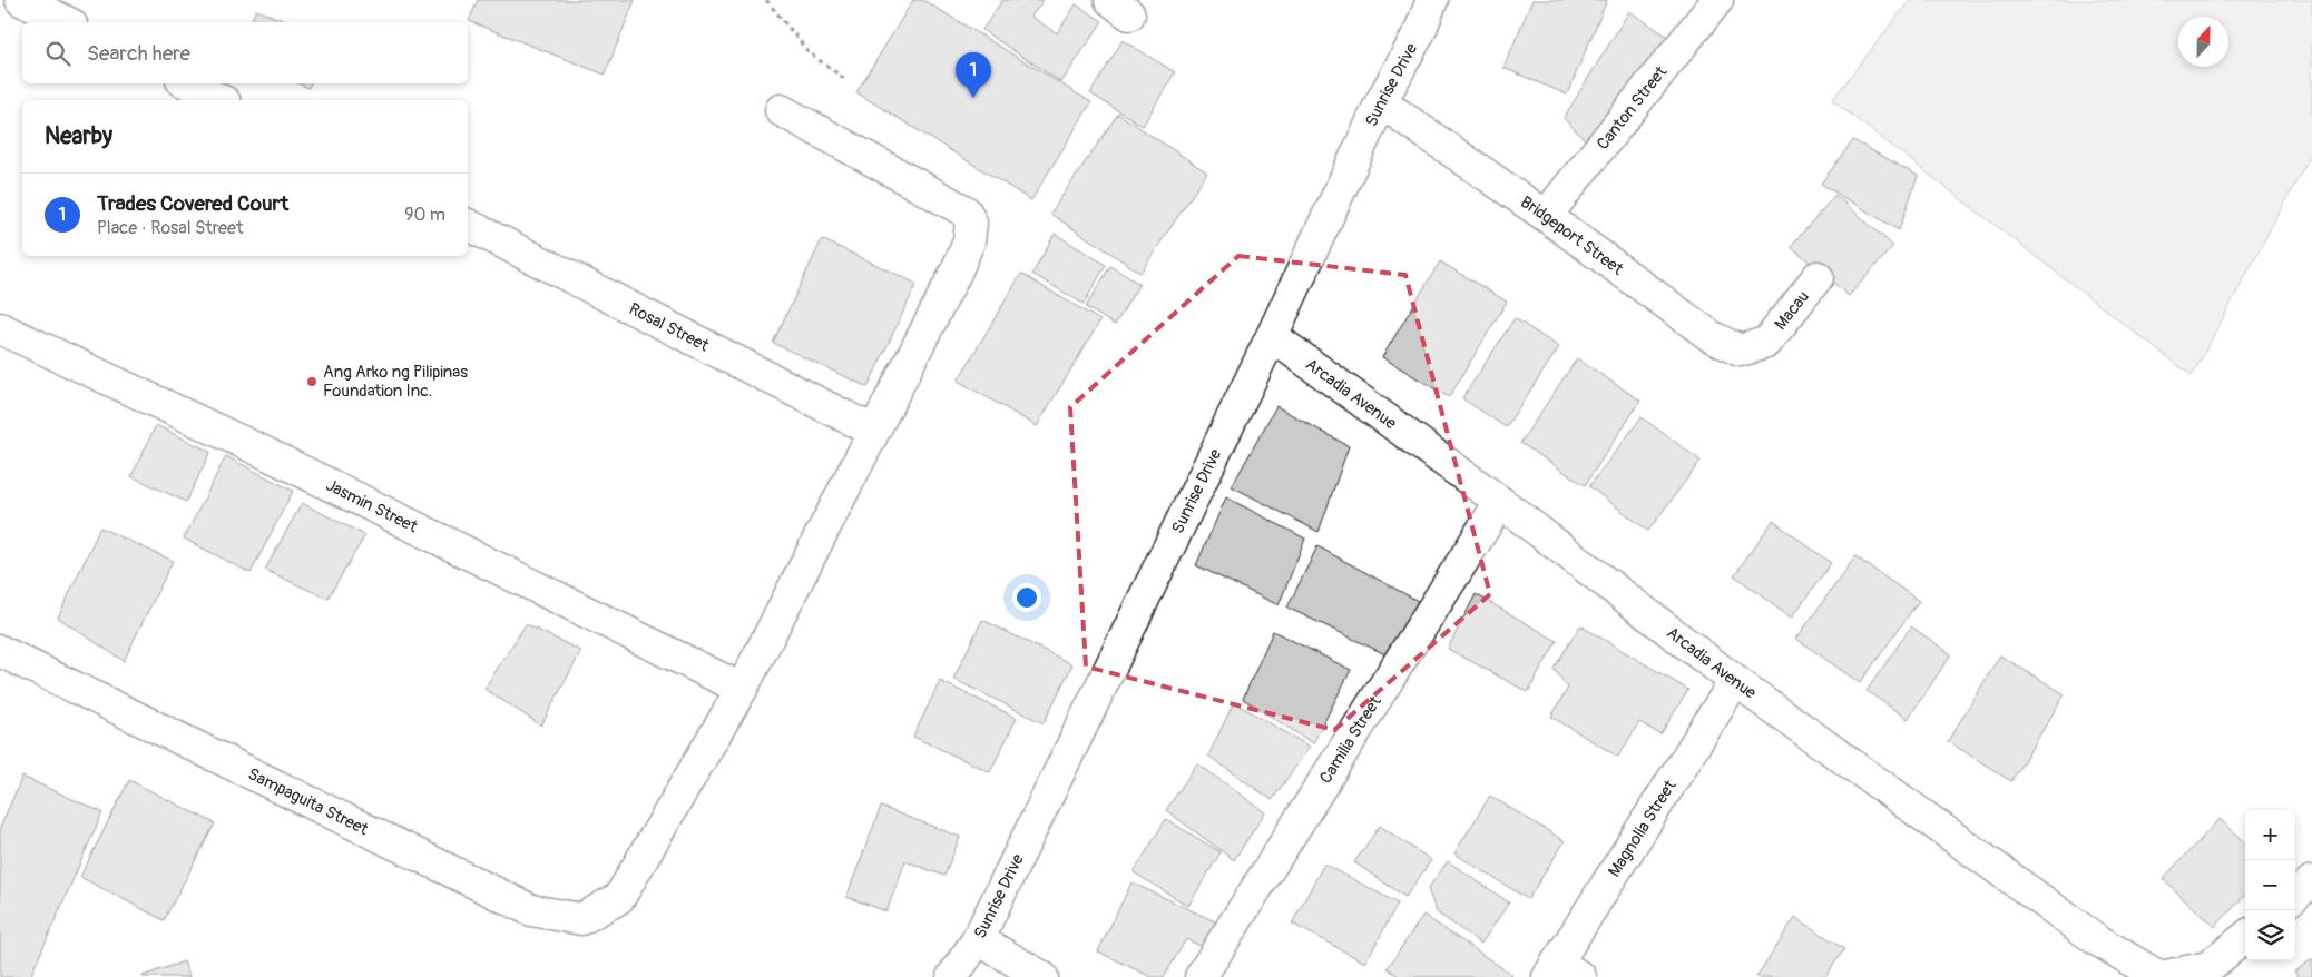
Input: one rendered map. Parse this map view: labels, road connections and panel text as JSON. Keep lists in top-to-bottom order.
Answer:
{
  "streets": {
    "street": [
      "Sunrise Drive",
      "Canton Street",
      "Bridgeport Street",
      "Macau",
      "Rosal Street",
      "Arcadia Avenue",
      "Jasmin Street",
      "Camilia Street",
      "Sampaguita Street",
      "Magnolia Street"
    ]
  },
  "crossings": [
    ["Sunrise Drive", "Bridgeport Street"],
    ["Sunrise Drive", "Arcadia Avenue"],
    ["Canton Street", "Bridgeport Street"],
    ["Bridgeport Street", "Macau"],
    ["Arcadia Avenue", "Camilia Street"],
    ["Arcadia Avenue", "Magnolia Street"],
    ["Jasmin Street", "Sampaguita Street"]
  ],
  "places": ["Ang Arko ng Pilipinas Foundation Inc."],
  "north": "top",
  "page": {
    "search": "Search here",
    "pins": "1",
    "heading": "Nearby",
    "list": [
      {
        "mark": "1",
        "name": "Trades Covered Court",
        "note": "Place · Rosal Street",
        "value": "90 m"
      }
    ],
    "map_buttons": ["+", "−"]
  }
}
